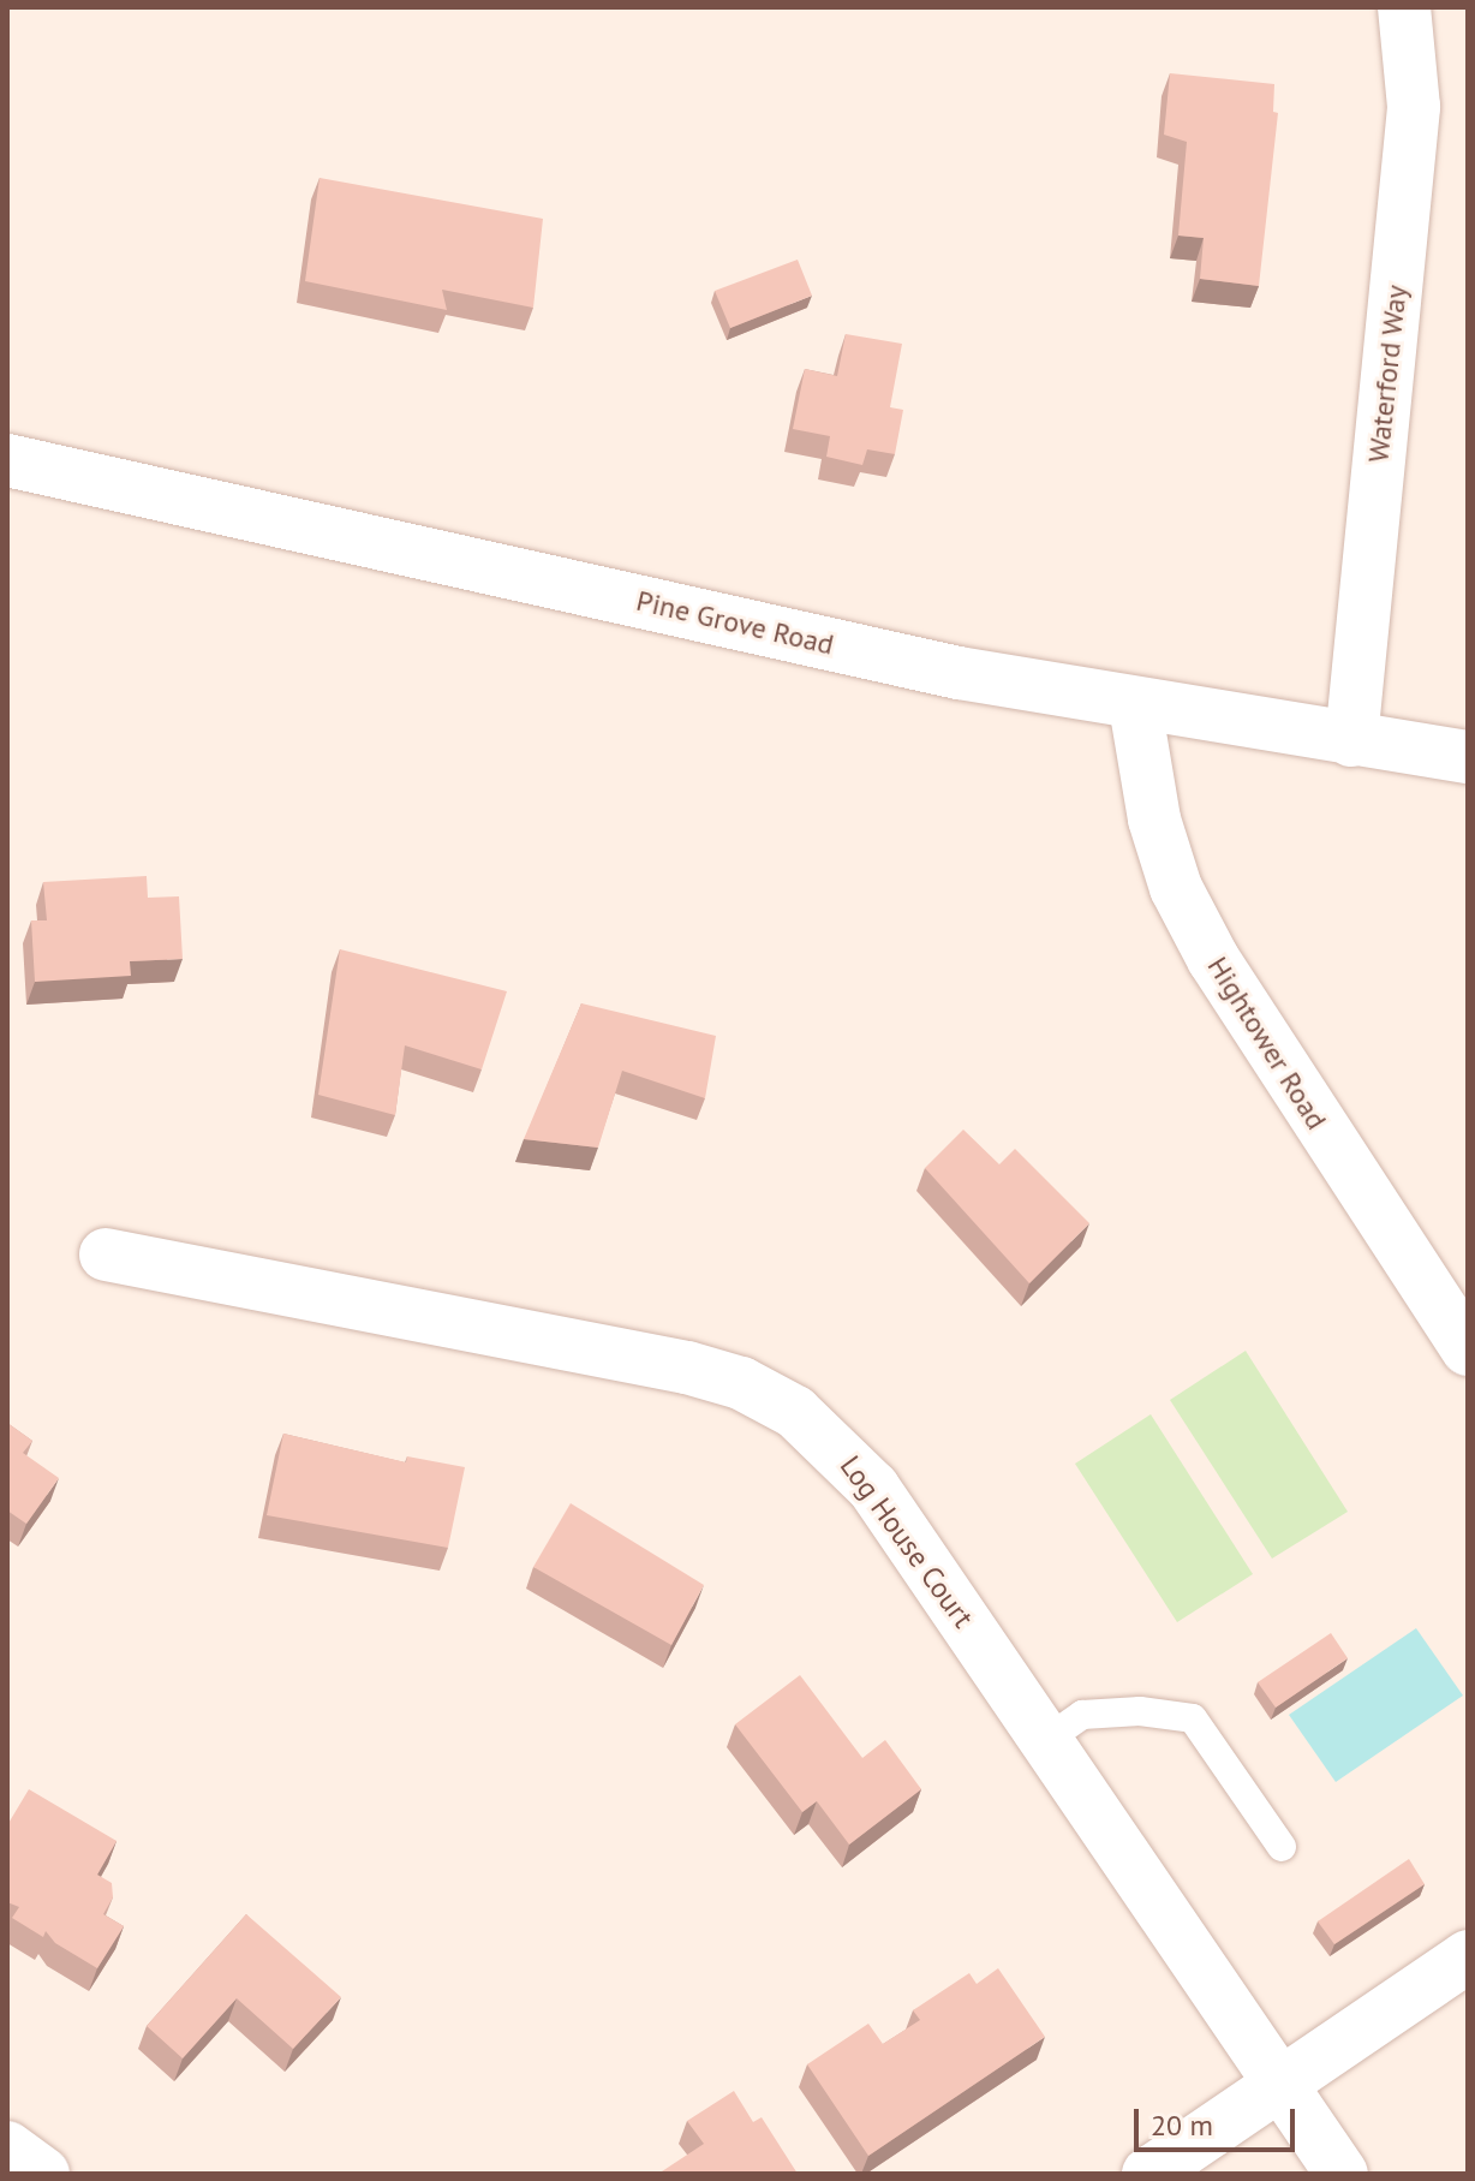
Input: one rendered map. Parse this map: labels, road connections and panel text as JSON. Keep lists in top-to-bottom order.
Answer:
{
  "streets": {
    "street": [
      "Waterford Way",
      "Pine Grove Road",
      "Hightower Road",
      "Log House Court"
    ]
  },
  "crossings": [
    ["Waterford Way", "Pine Grove Road"],
    ["Pine Grove Road", "Hightower Road"]
  ],
  "scale_bar": "20 m"
}
